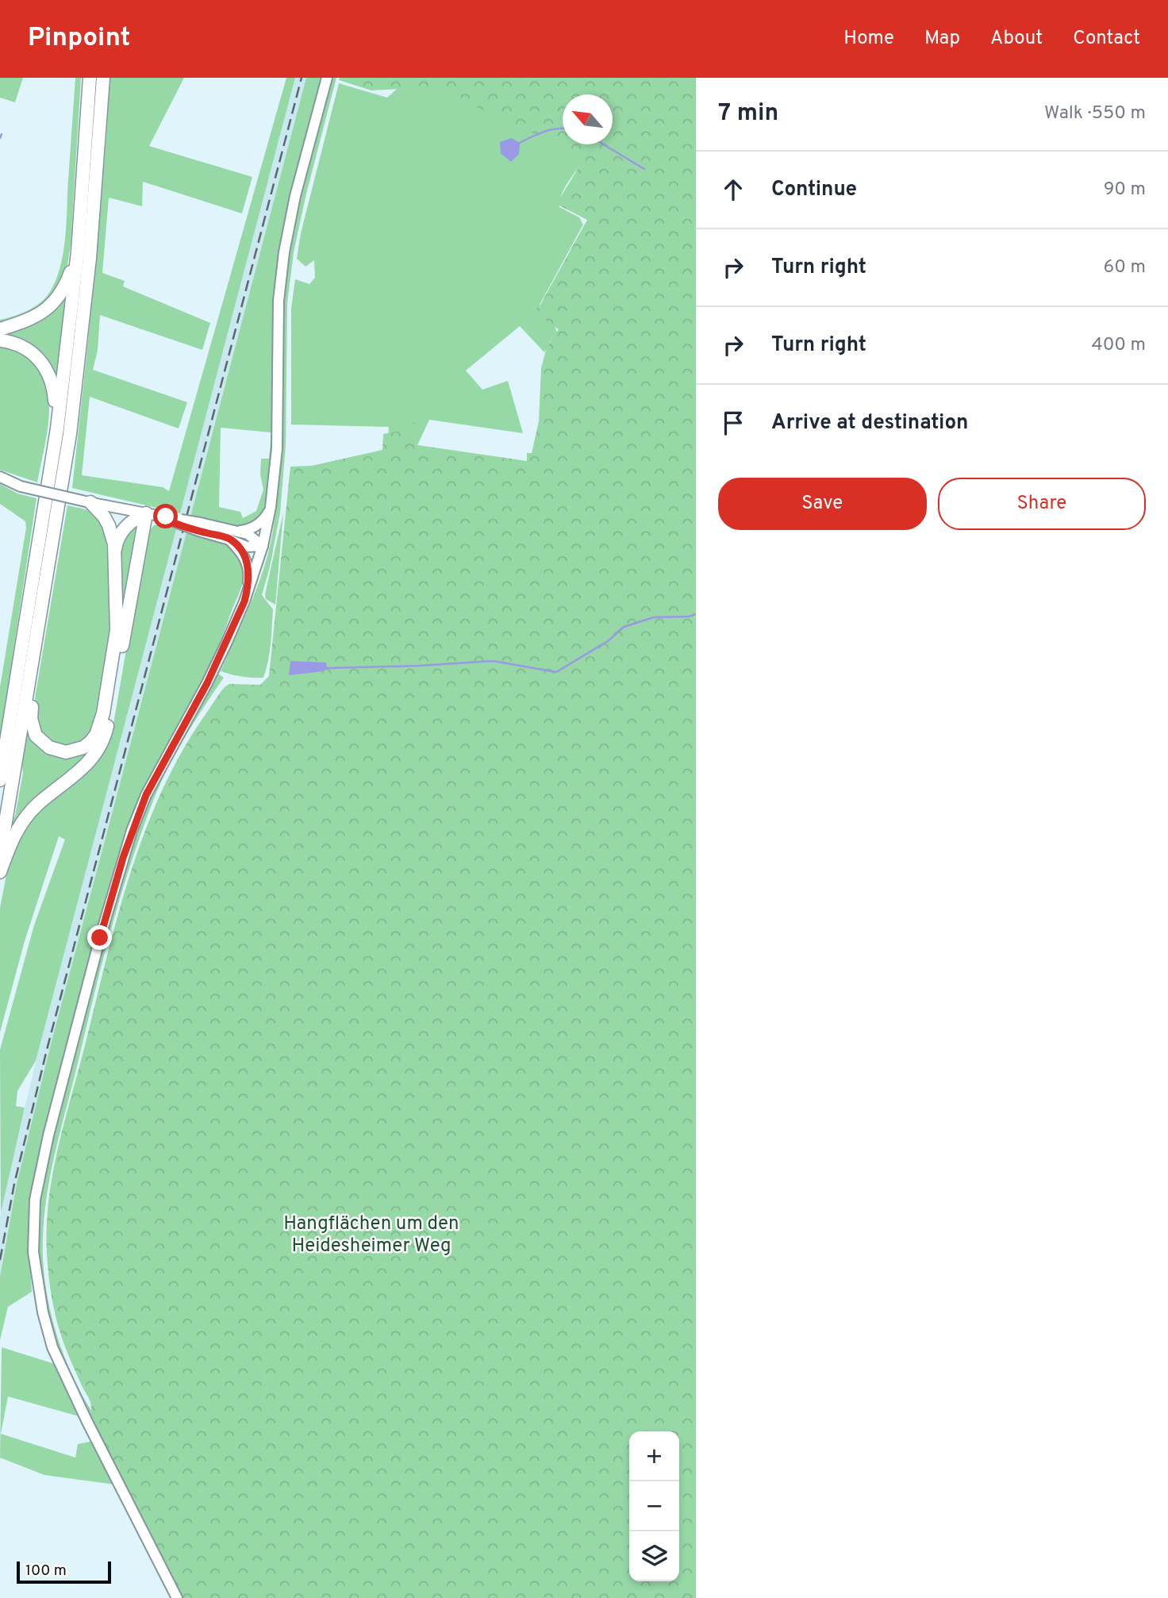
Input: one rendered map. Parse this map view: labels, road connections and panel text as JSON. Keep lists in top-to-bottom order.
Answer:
{
  "parks": ["Hangflächen um den Heidesheimer Weg"],
  "scale_bar": "100 m",
  "north": "top left",
  "page": {
    "header": "Pinpoint",
    "nav": [
      "Home",
      "Map",
      "About",
      "Contact"
    ],
    "heading": ["7 min", "Walk · 550 m"],
    "list": [
      ["Continue", "90 m"],
      ["Turn right", "60 m"],
      ["Turn right", "400 m"],
      "Arrive at destination"
    ],
    "buttons": ["Save", "Share"],
    "map_buttons": ["+", "−"],
    "scale": "100 m"
  }
}
